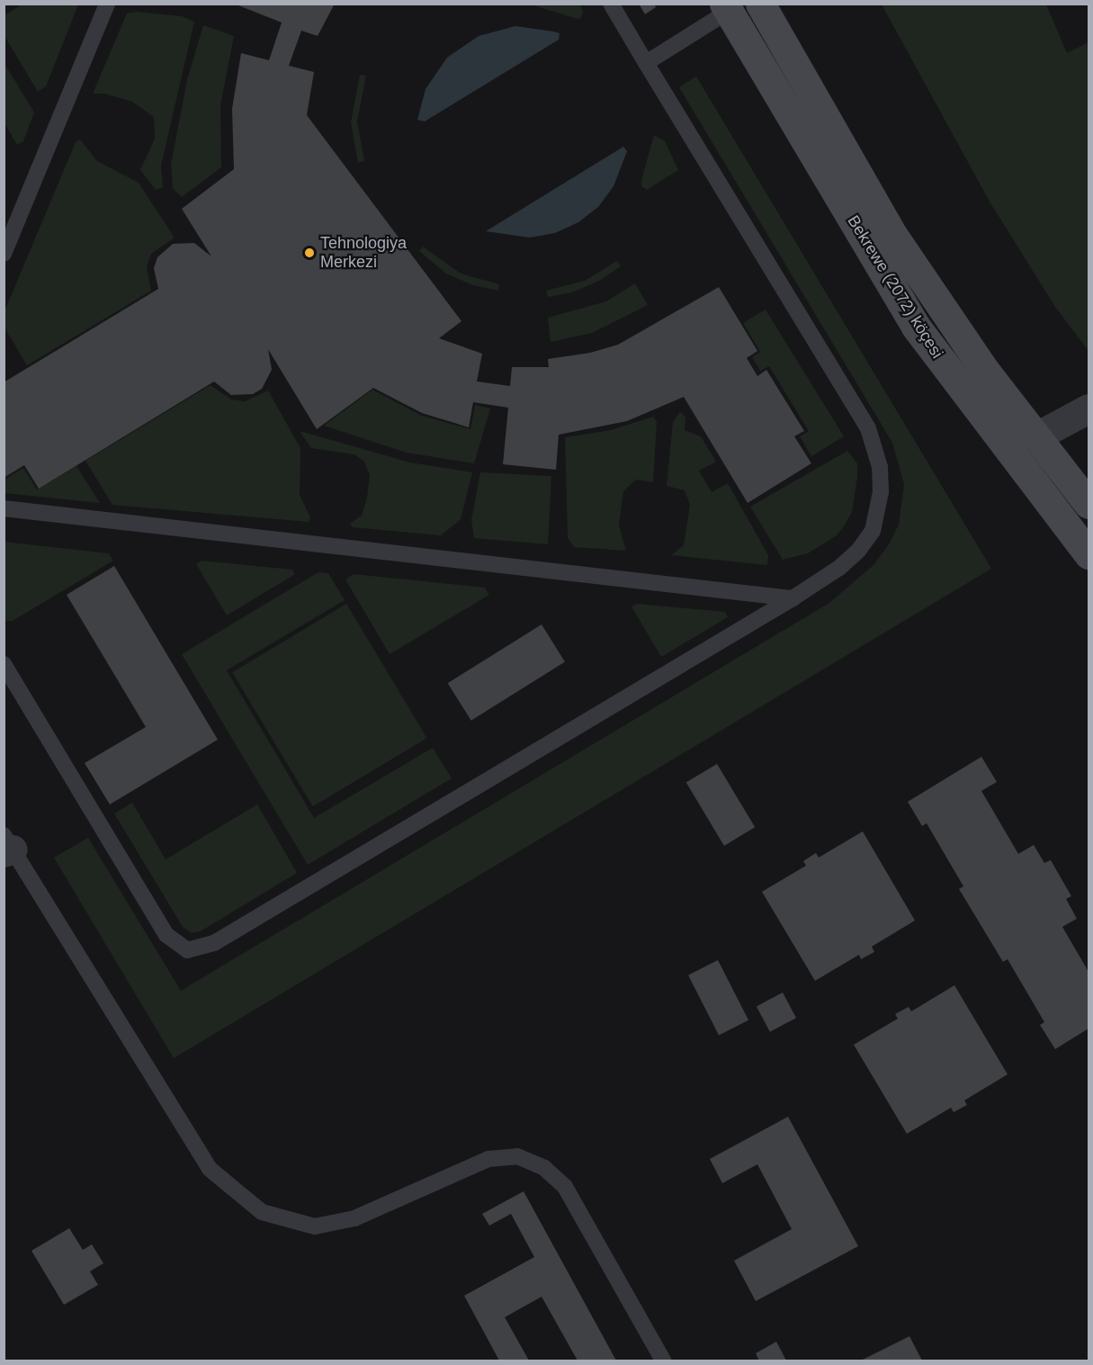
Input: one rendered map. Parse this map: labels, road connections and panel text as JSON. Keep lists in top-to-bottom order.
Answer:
{
  "streets": {
    "main road": ["Bekrewe (2072) köçesi"]
  },
  "places": ["Tehnologiya Merkezi"]
}
